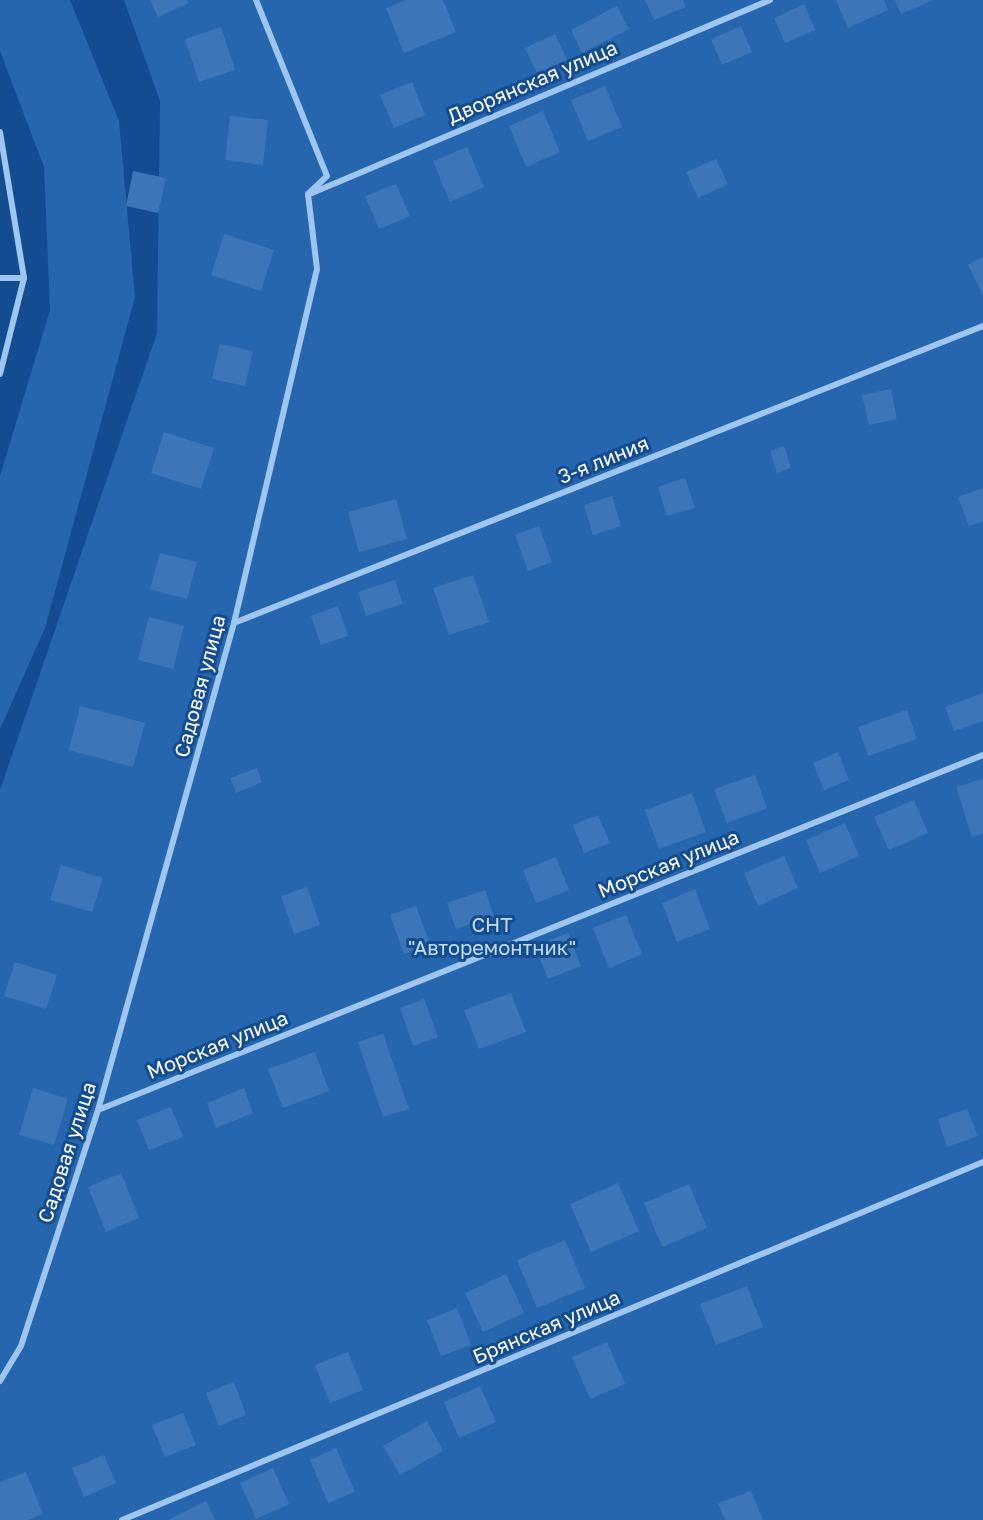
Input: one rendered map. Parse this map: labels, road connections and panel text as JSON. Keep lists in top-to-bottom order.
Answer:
{
  "streets": {
    "street": [
      "Дворянская улица",
      "3-я линия",
      "Садовая улица",
      "Морская улица",
      "Брянская улица"
    ]
  },
  "crossings": [
    ["Дворянская улица", "Садовая улица"],
    ["3-я линия", "Садовая улица"],
    ["Садовая улица", "Морская улица"]
  ],
  "parks": ["СНТ \"Авторемонтник\""]
}
